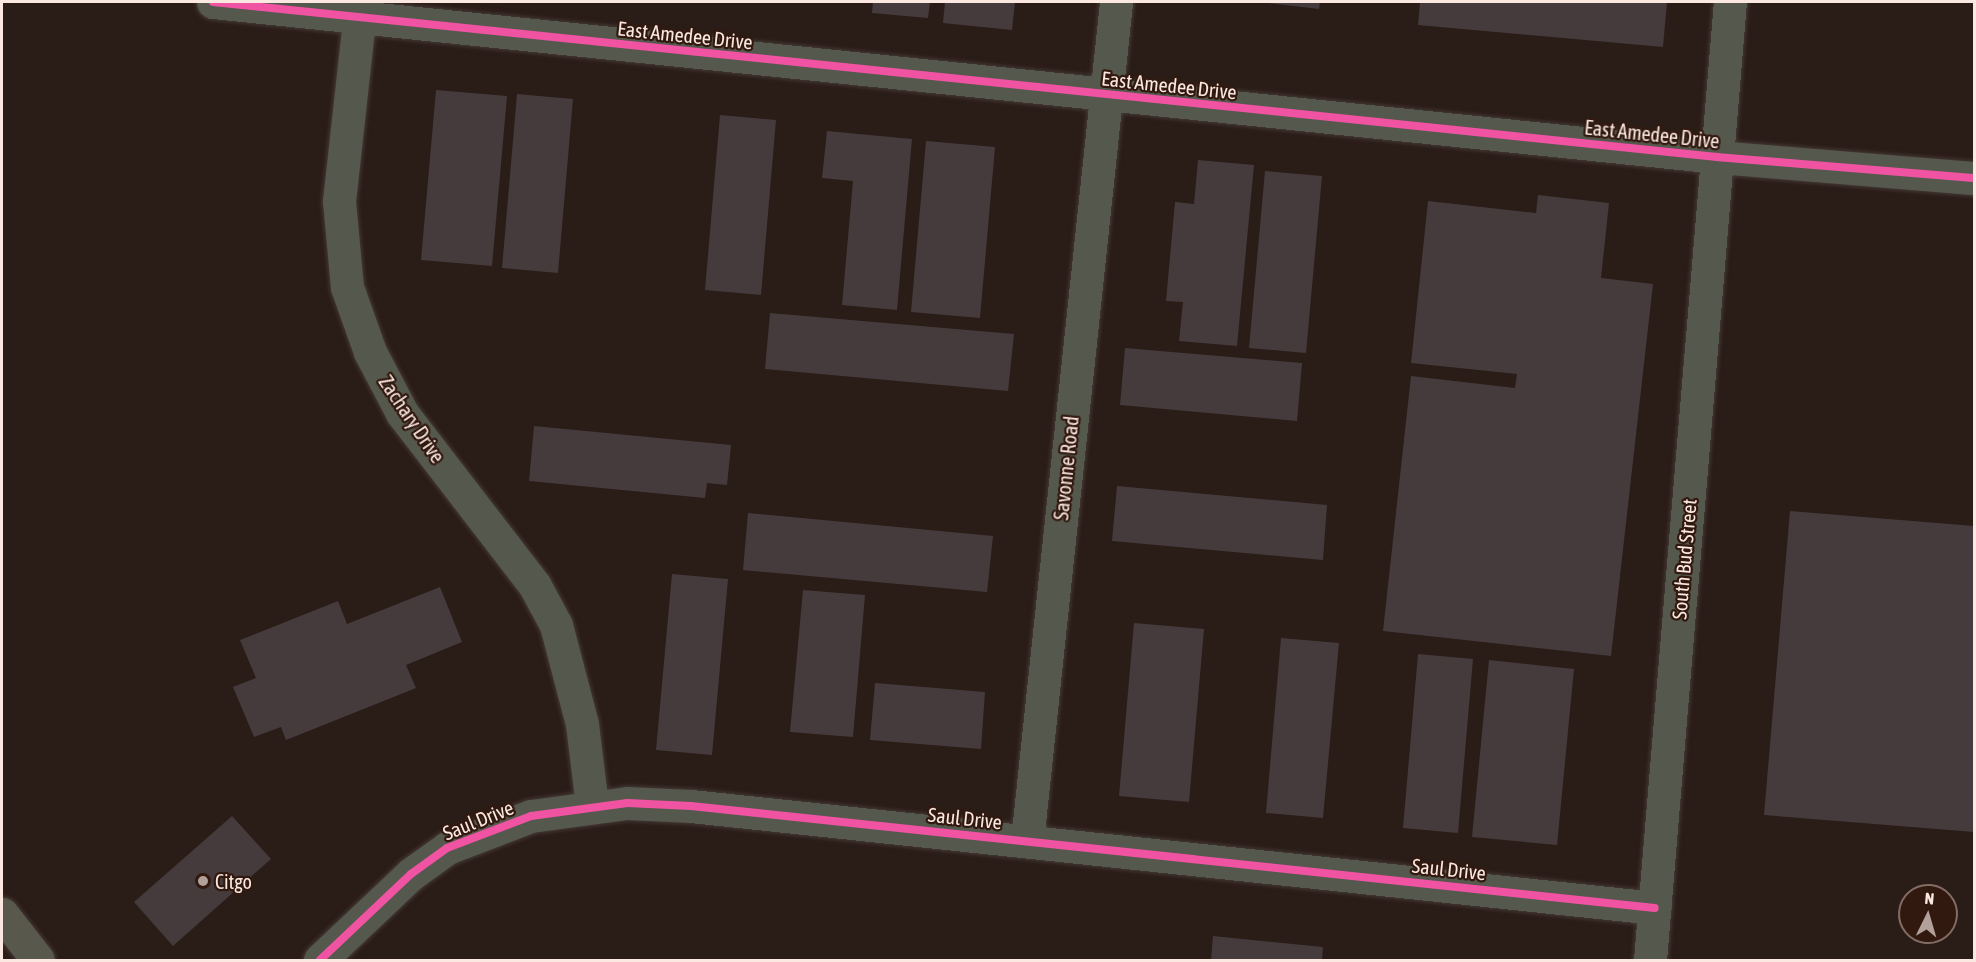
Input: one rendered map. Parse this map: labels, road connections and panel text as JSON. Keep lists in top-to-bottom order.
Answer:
{
  "streets": {
    "street": [
      "East Amedee Drive",
      "Zachary Drive",
      "Savonne Road",
      "South Bud Street",
      "Saul Drive"
    ]
  },
  "crossings": [
    ["East Amedee Drive", "Zachary Drive"],
    ["East Amedee Drive", "Savonne Road"],
    ["East Amedee Drive", "South Bud Street"],
    ["Zachary Drive", "Saul Drive"],
    ["Savonne Road", "Saul Drive"],
    ["South Bud Street", "Saul Drive"]
  ],
  "places": ["Citgo"],
  "north": "top"
}
